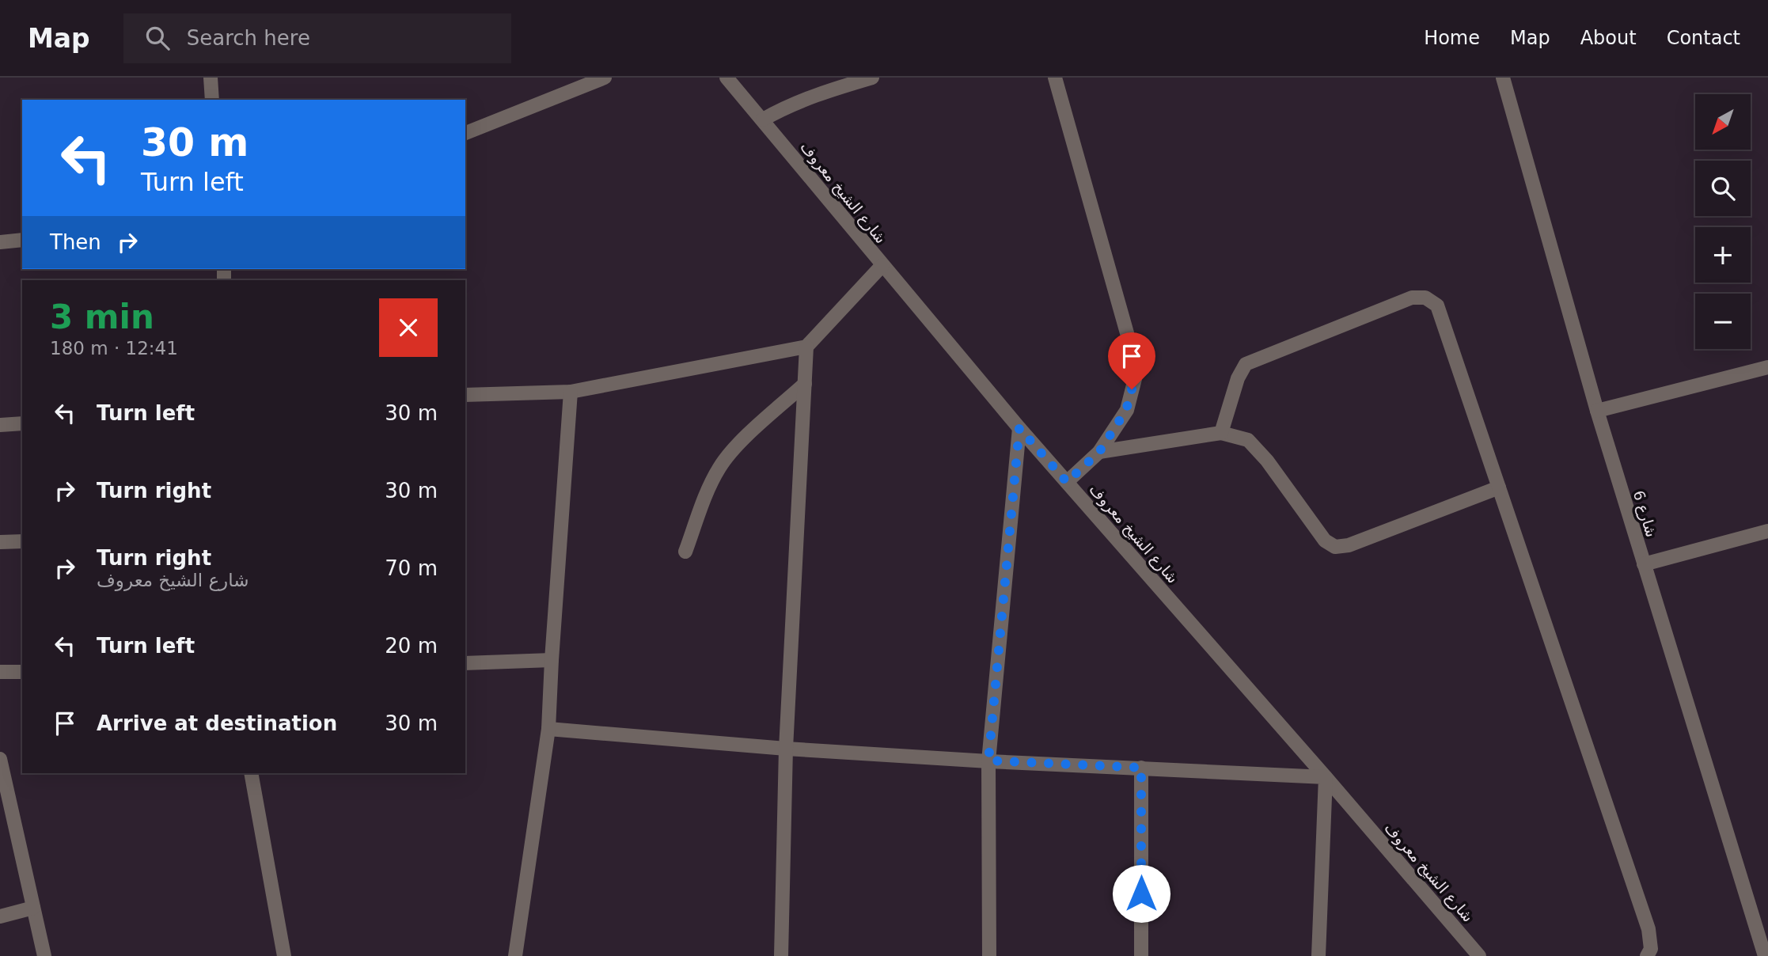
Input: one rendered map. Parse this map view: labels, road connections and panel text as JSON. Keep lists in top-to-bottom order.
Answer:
{
  "streets": {
    "street": ["شارع الشيخ معروف", "شارع 6"]
  },
  "north": "bottom left",
  "page": {
    "header": "Map",
    "search": "Search here",
    "nav": [
      "Home",
      "Map",
      "About",
      "Contact"
    ],
    "map_buttons": ["+", "−"],
    "turn": ["30 m", "Turn left"],
    "then": "Then",
    "heading": ["3 min", "180 m · 12:41"],
    "list": [
      {
        "name": "Turn left",
        "value": "30 m"
      },
      {
        "name": "Turn right",
        "value": "30 m"
      },
      {
        "name": "Turn right",
        "note": "شارع الشيخ معروف",
        "value": "70 m"
      },
      {
        "name": "Turn left",
        "value": "20 m"
      },
      {
        "name": "Arrive at destination",
        "value": "30 m"
      }
    ]
  }
}
